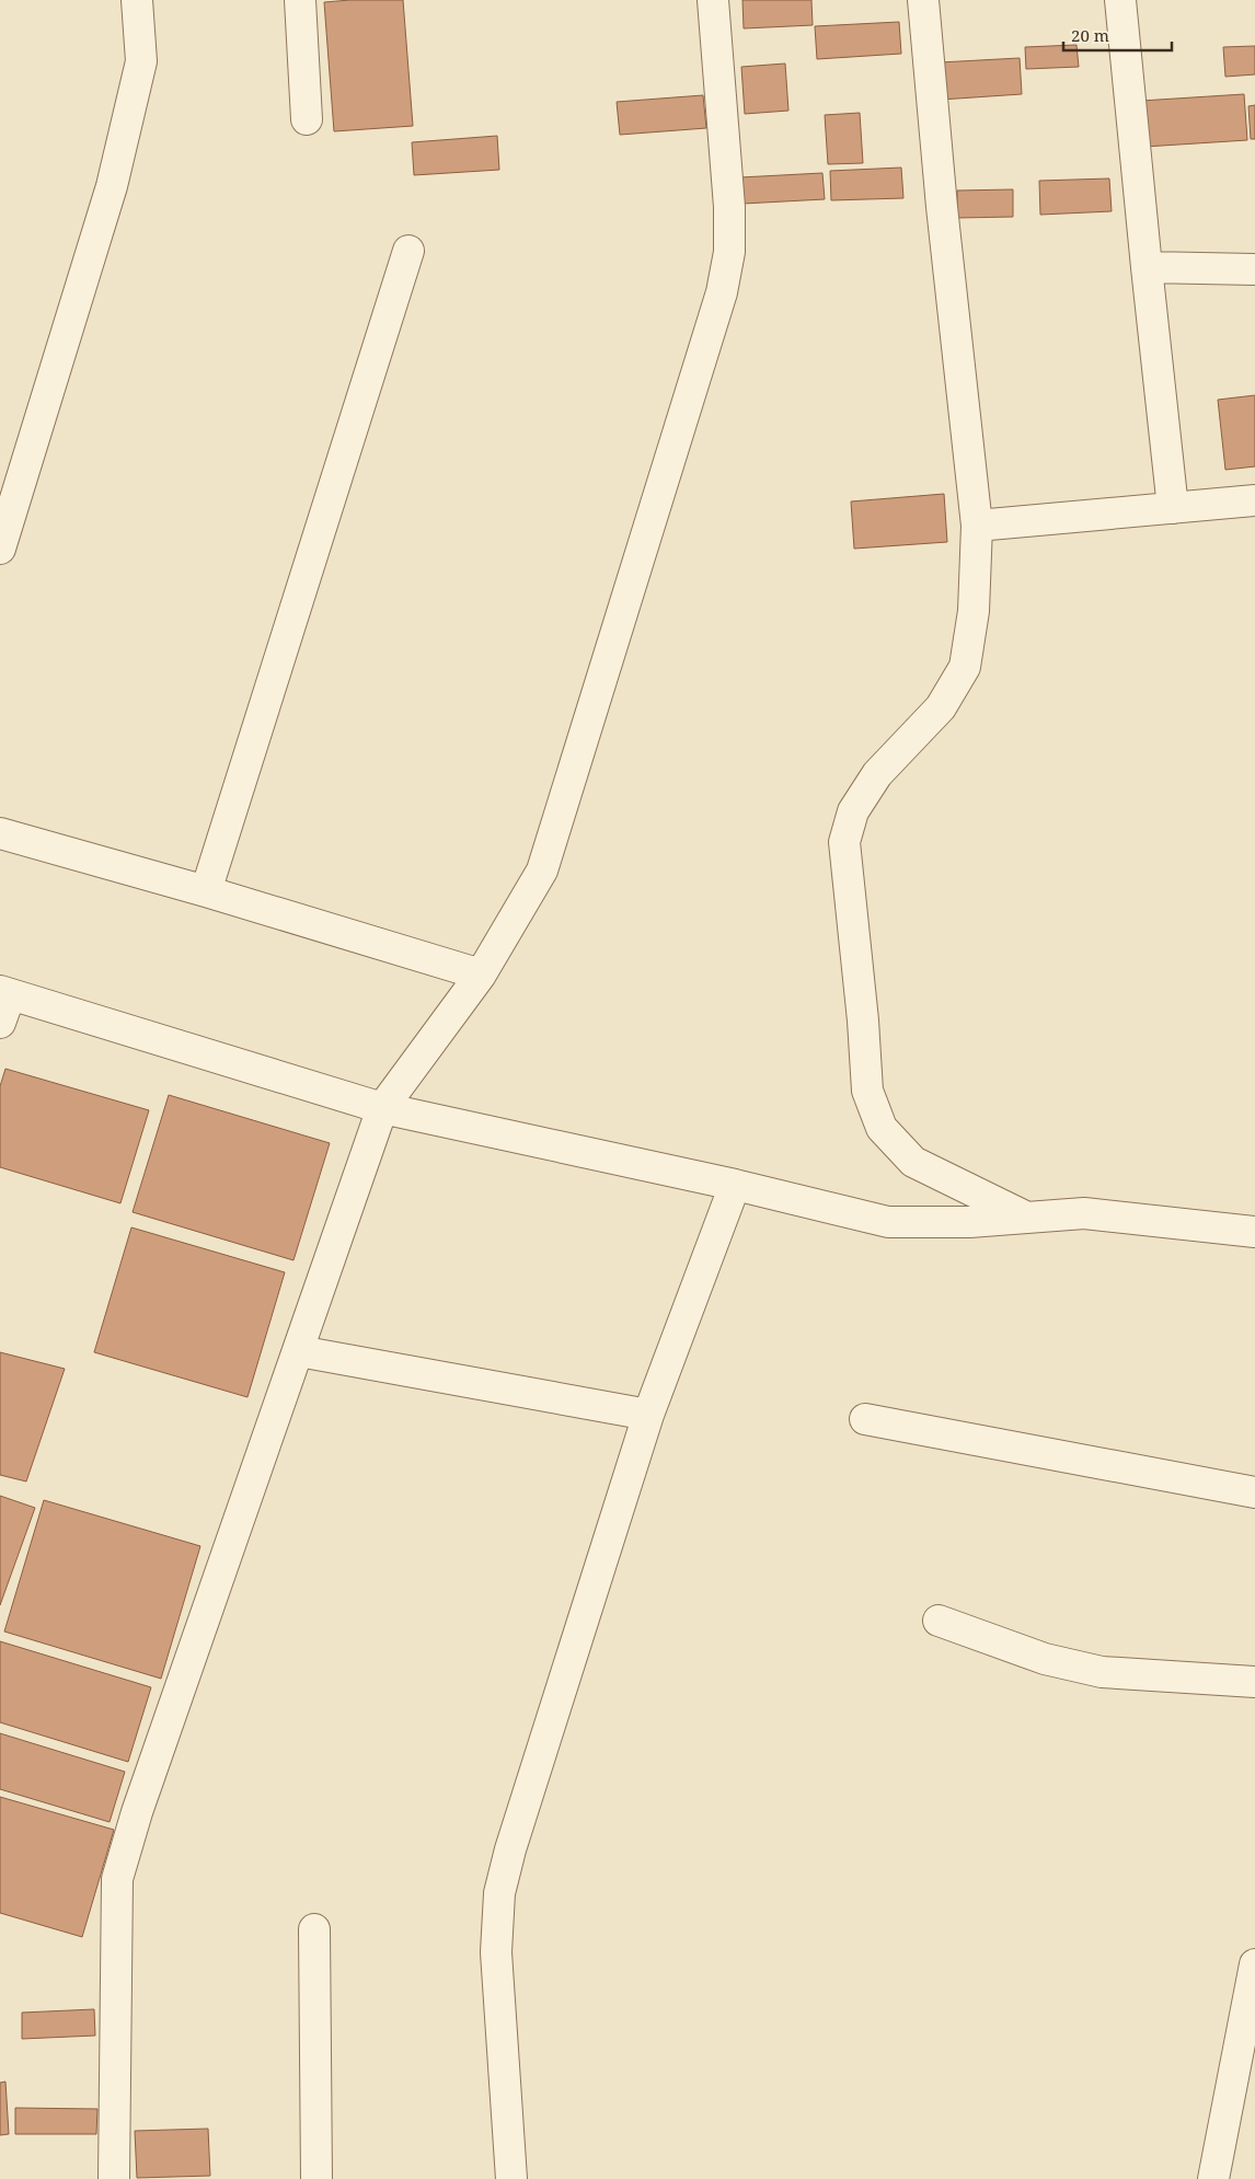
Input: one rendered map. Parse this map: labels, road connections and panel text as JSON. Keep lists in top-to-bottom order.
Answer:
{
  "scale_bar": "20 m"
}
